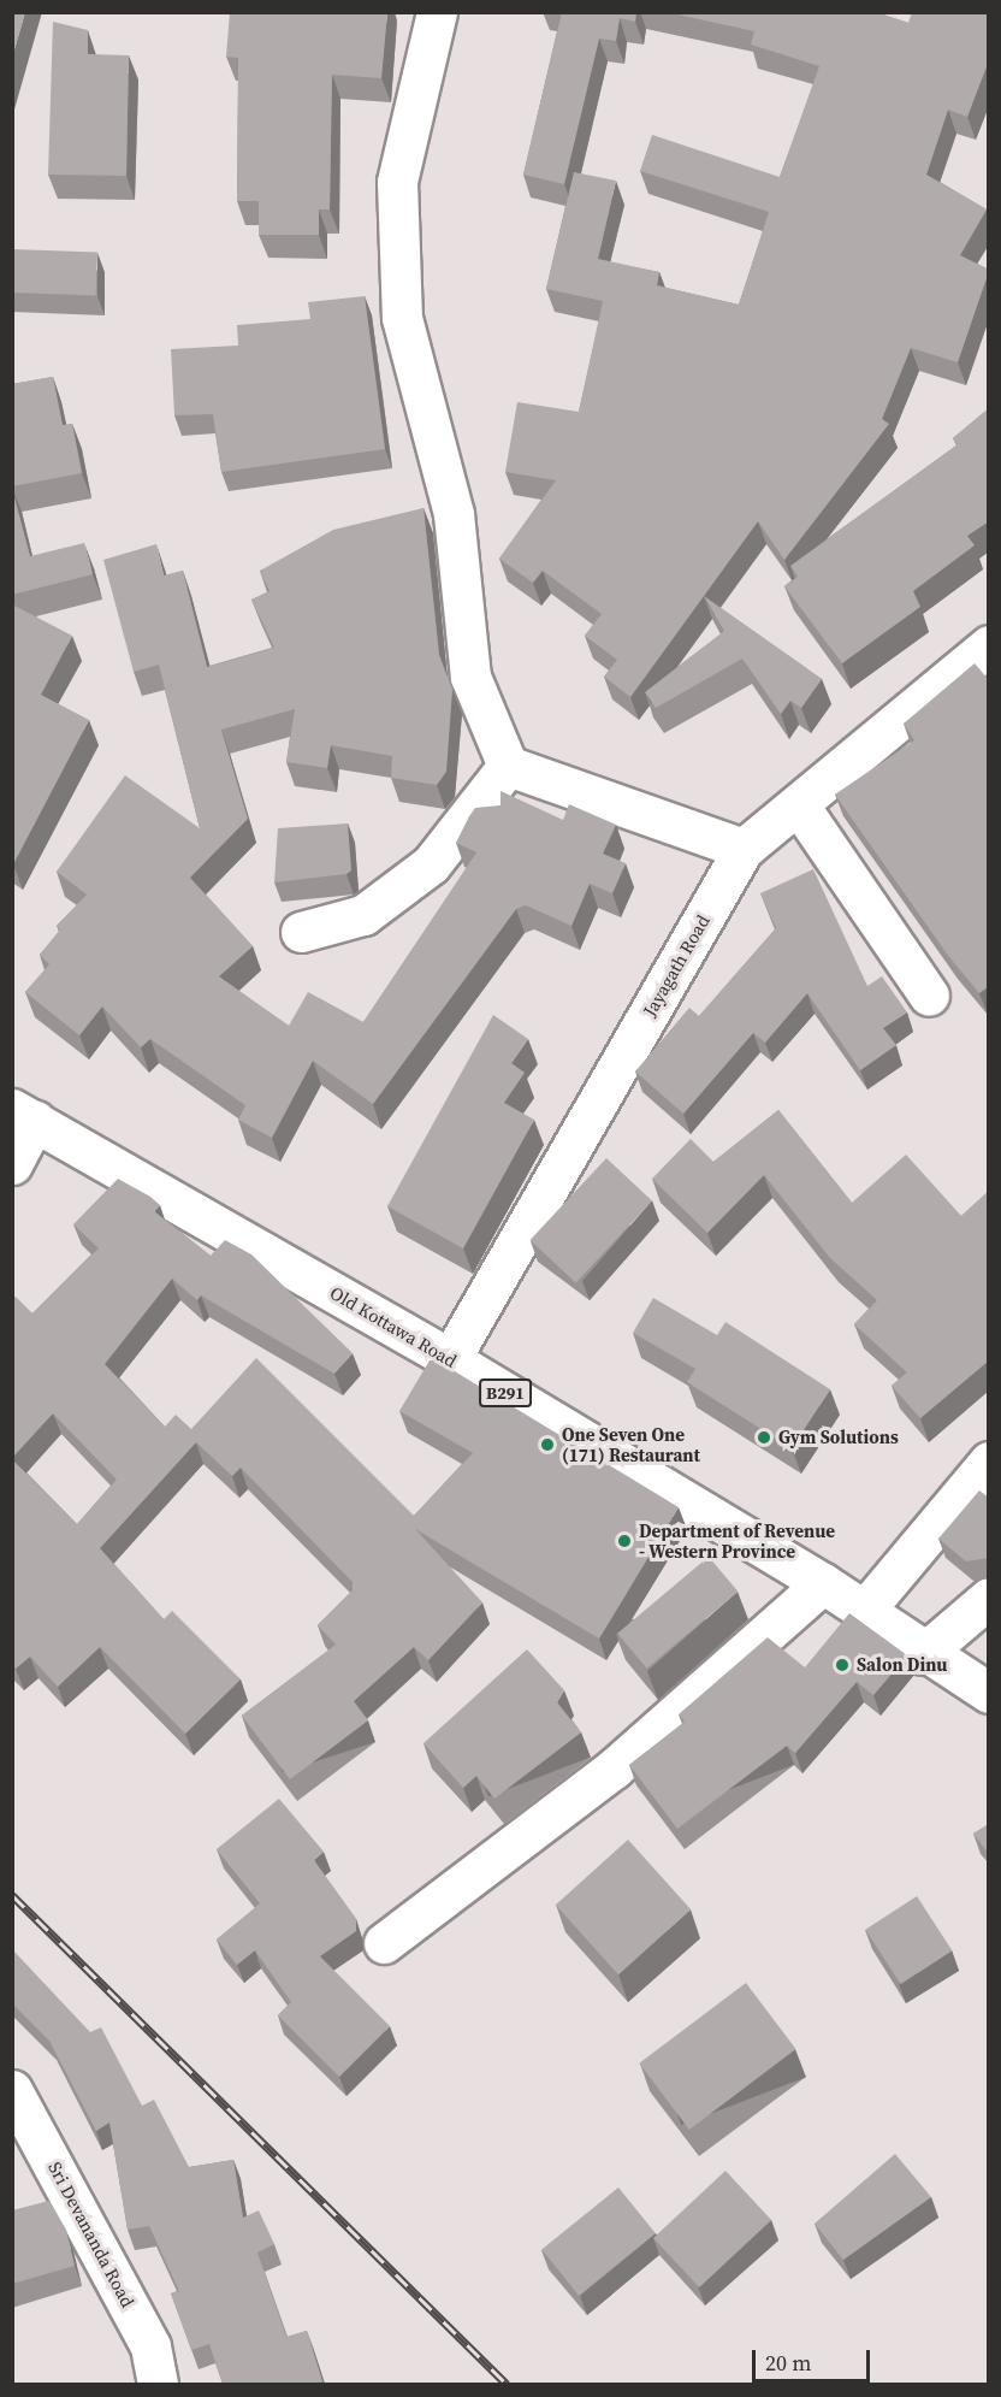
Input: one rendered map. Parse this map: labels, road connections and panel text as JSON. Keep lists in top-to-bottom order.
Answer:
{
  "streets": {
    "street": [
      "Jayagath Road",
      "Old Kottawa Road",
      "B291",
      "Sri Devananda Road"
    ]
  },
  "crossings": [
    ["Jayagath Road", "Old Kottawa Road"]
  ],
  "places": [
    "Gym Solutions",
    "One Seven One (171) Restaurant",
    "Department of Revenue - Western Province",
    "Salon Dinu"
  ],
  "scale_bar": "20 m"
}
